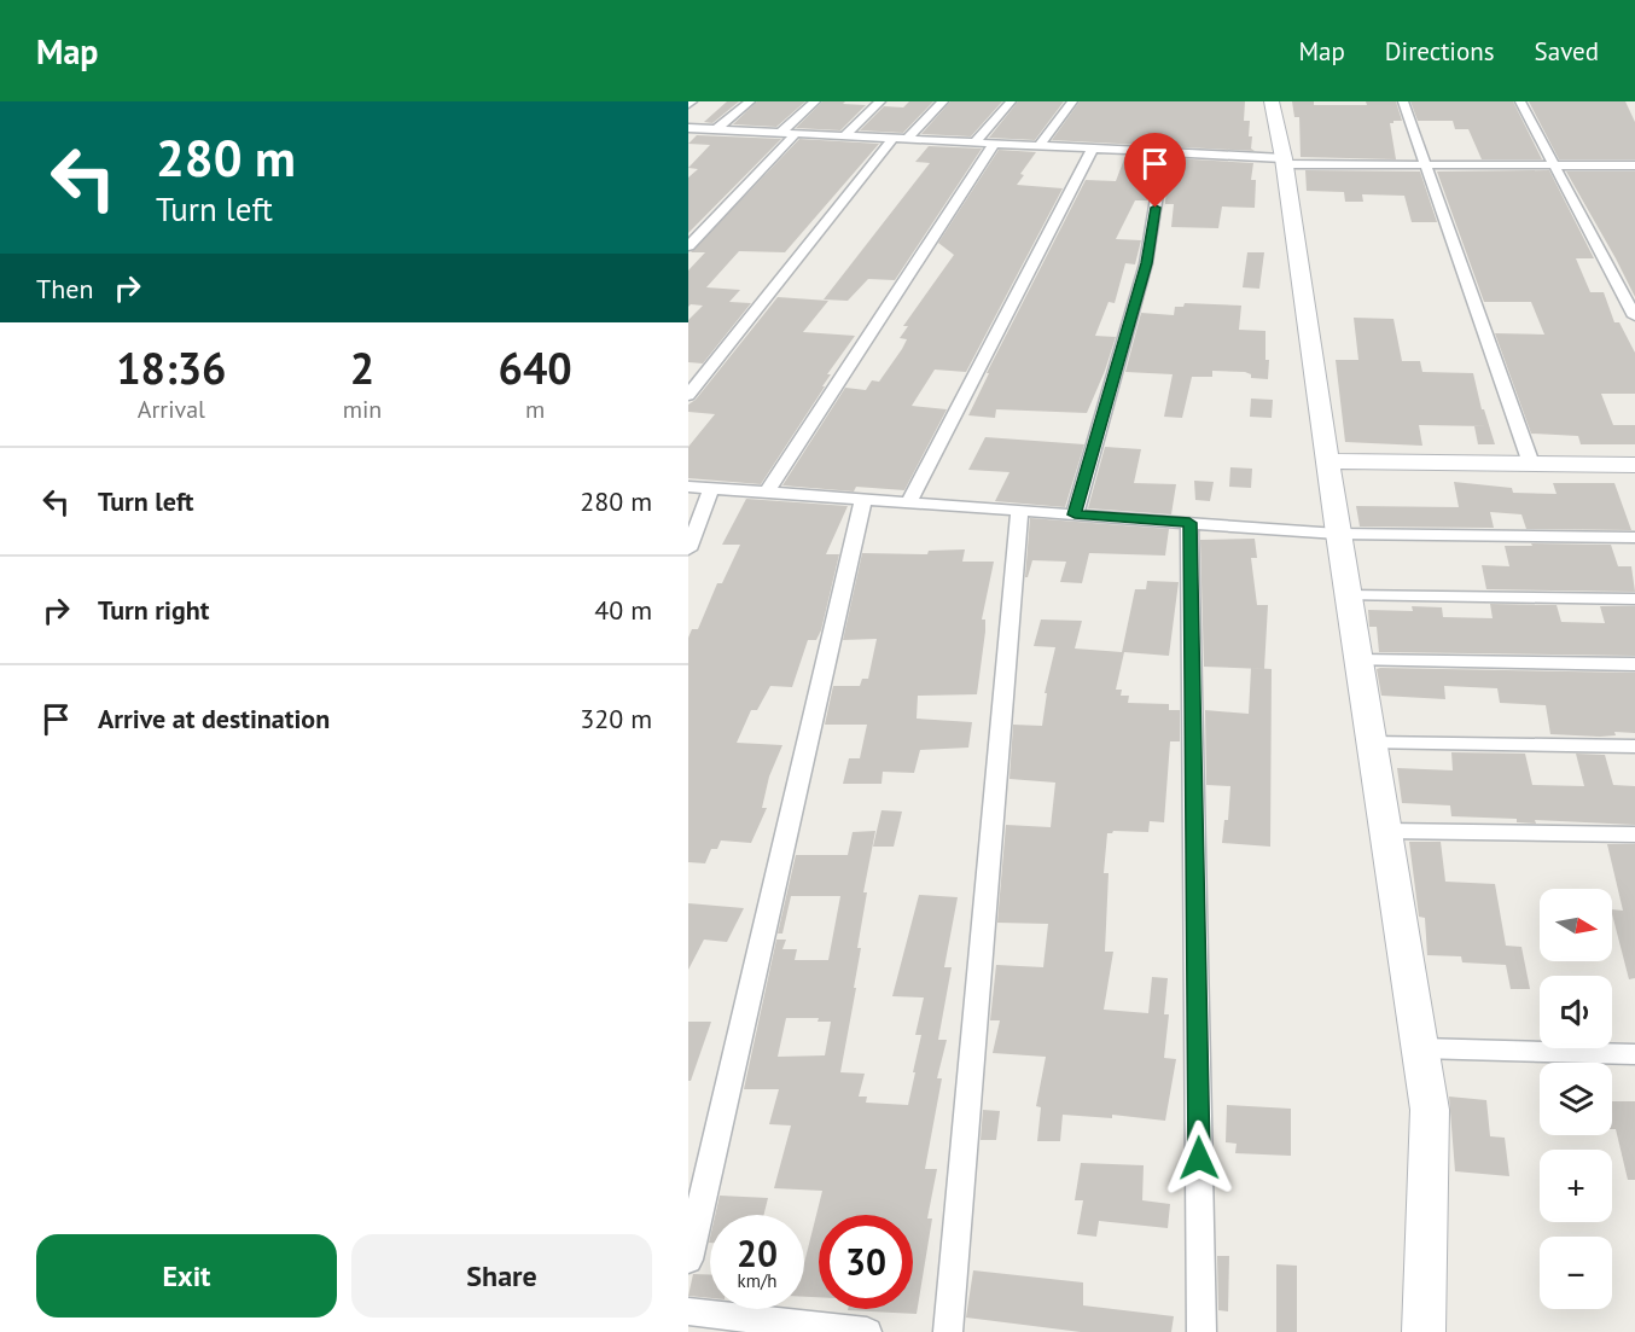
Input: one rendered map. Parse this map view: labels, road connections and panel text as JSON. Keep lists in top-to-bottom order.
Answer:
{
  "north": "right",
  "page": {
    "header": "Map",
    "nav": ["Map", "Directions", "Saved"],
    "turn": ["280 m", "Turn left"],
    "then": "Then",
    "eta": [
      "18:36",
      "Arrival",
      "2",
      "min",
      "640",
      "m"
    ],
    "list": [
      {
        "name": "Turn left",
        "value": "280 m"
      },
      {
        "name": "Turn right",
        "value": "40 m"
      },
      {
        "name": "Arrive at destination",
        "value": "320 m"
      }
    ],
    "map_buttons": ["+", "−"],
    "speed": "20 km/h",
    "limit": "30",
    "buttons": ["Exit", "Share"]
  }
}
